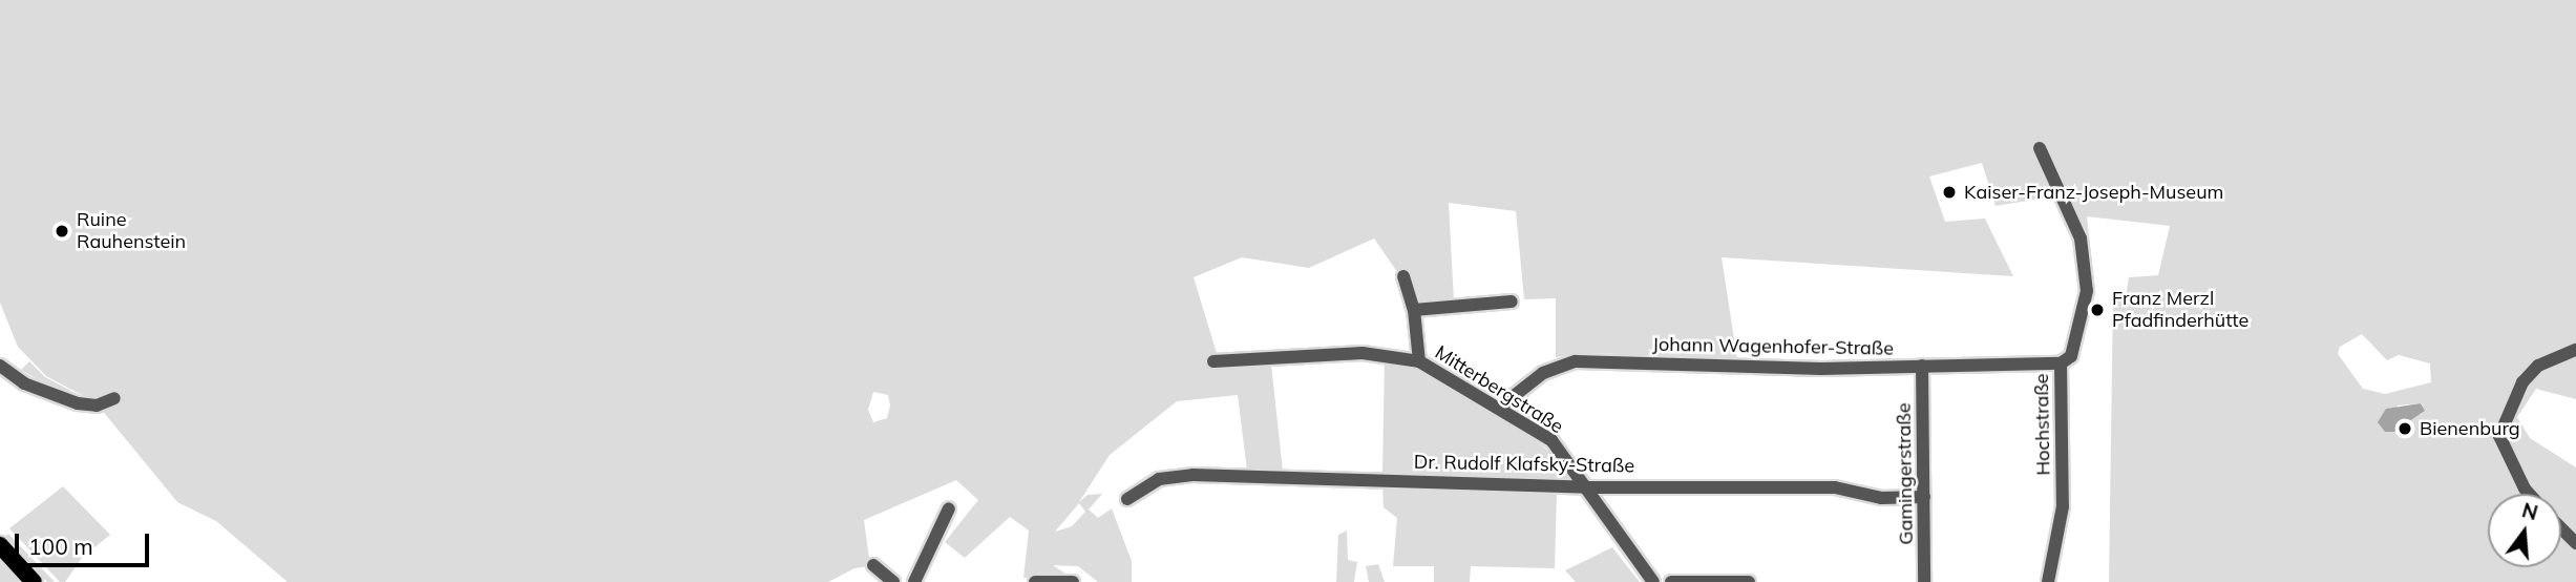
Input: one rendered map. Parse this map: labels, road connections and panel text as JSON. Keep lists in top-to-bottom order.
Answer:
{
  "streets": {
    "street": [
      "Johann Wagenhofer-Straße",
      "Mitterbergstraße",
      "Hochstraße",
      "Dr. Rudolf Klafsky-Straße",
      "Gamingerstraße"
    ]
  },
  "crossings": [
    ["Johann Wagenhofer-Straße", "Mitterbergstraße"],
    ["Johann Wagenhofer-Straße", "Hochstraße"],
    ["Johann Wagenhofer-Straße", "Gamingerstraße"],
    ["Mitterbergstraße", "Dr. Rudolf Klafsky-Straße"],
    ["Dr. Rudolf Klafsky-Straße", "Gamingerstraße"]
  ],
  "places": [
    "Kaiser-Franz-Joseph-Museum",
    "Ruine Rauhenstein",
    "Franz Merzl Pfadfinderhütte",
    "Bienenburg"
  ],
  "scale_bar": "100 m",
  "north": "top"
}
